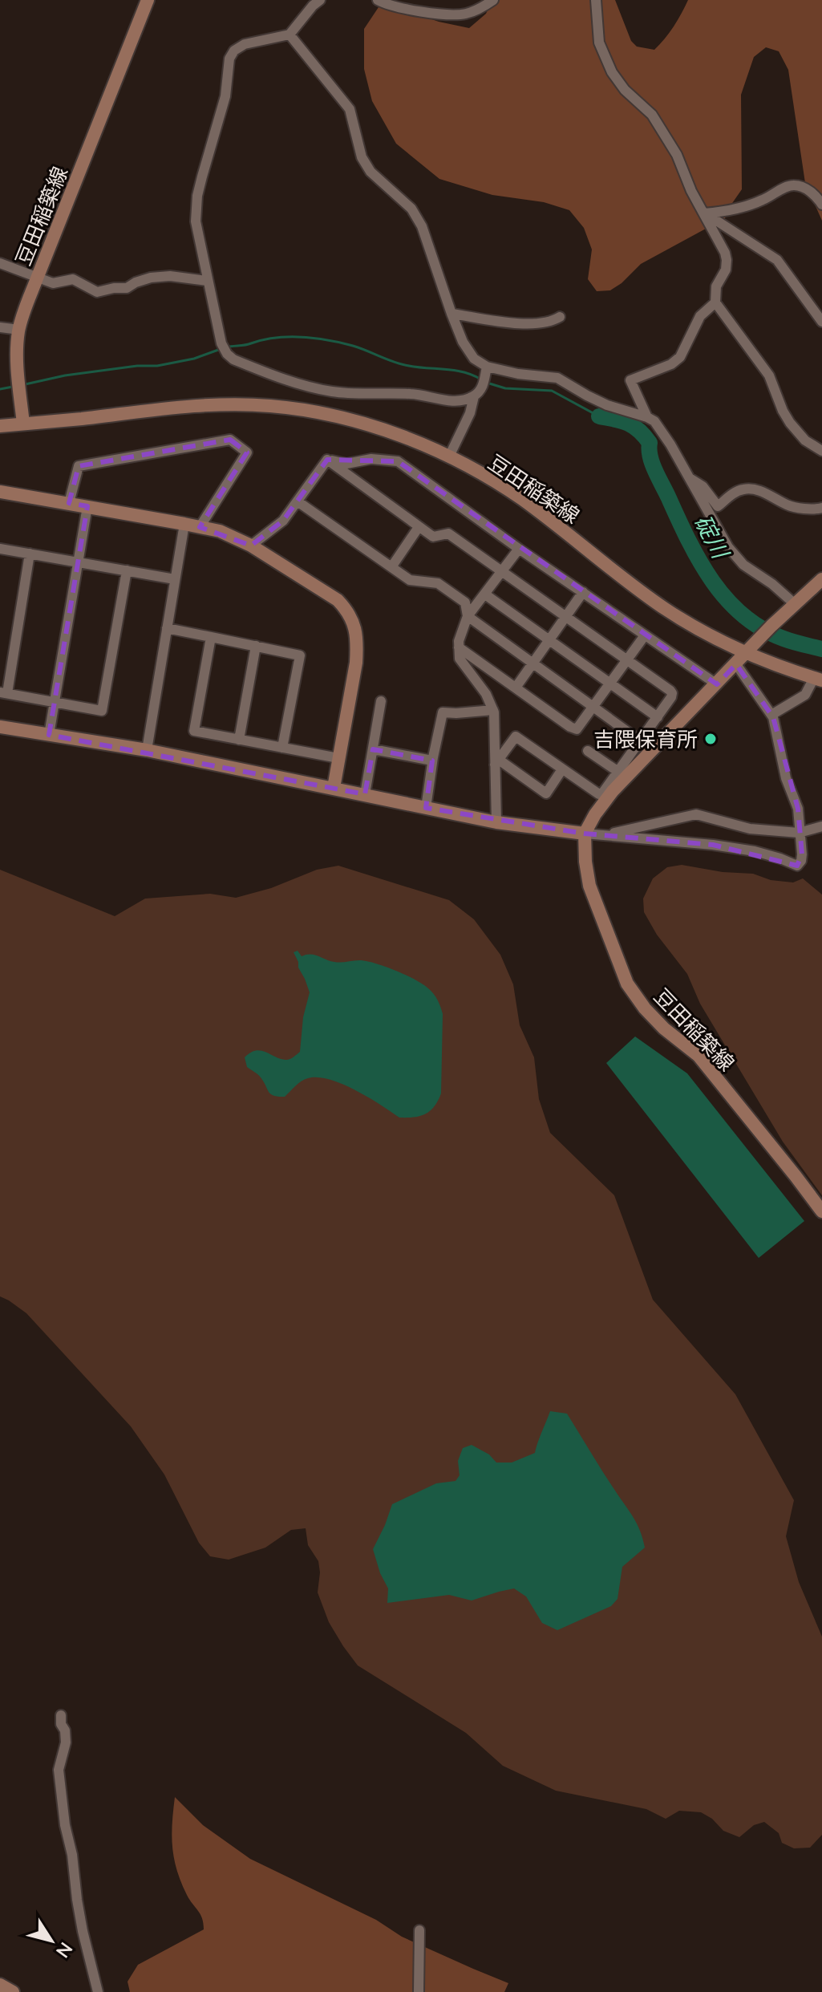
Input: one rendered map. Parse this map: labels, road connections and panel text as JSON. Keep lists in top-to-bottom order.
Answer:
{
  "streets": {
    "main road": ["豆田稲築線"]
  },
  "water": ["碇川"],
  "places": ["吉隈保育所"],
  "north": "bottom right"
}
